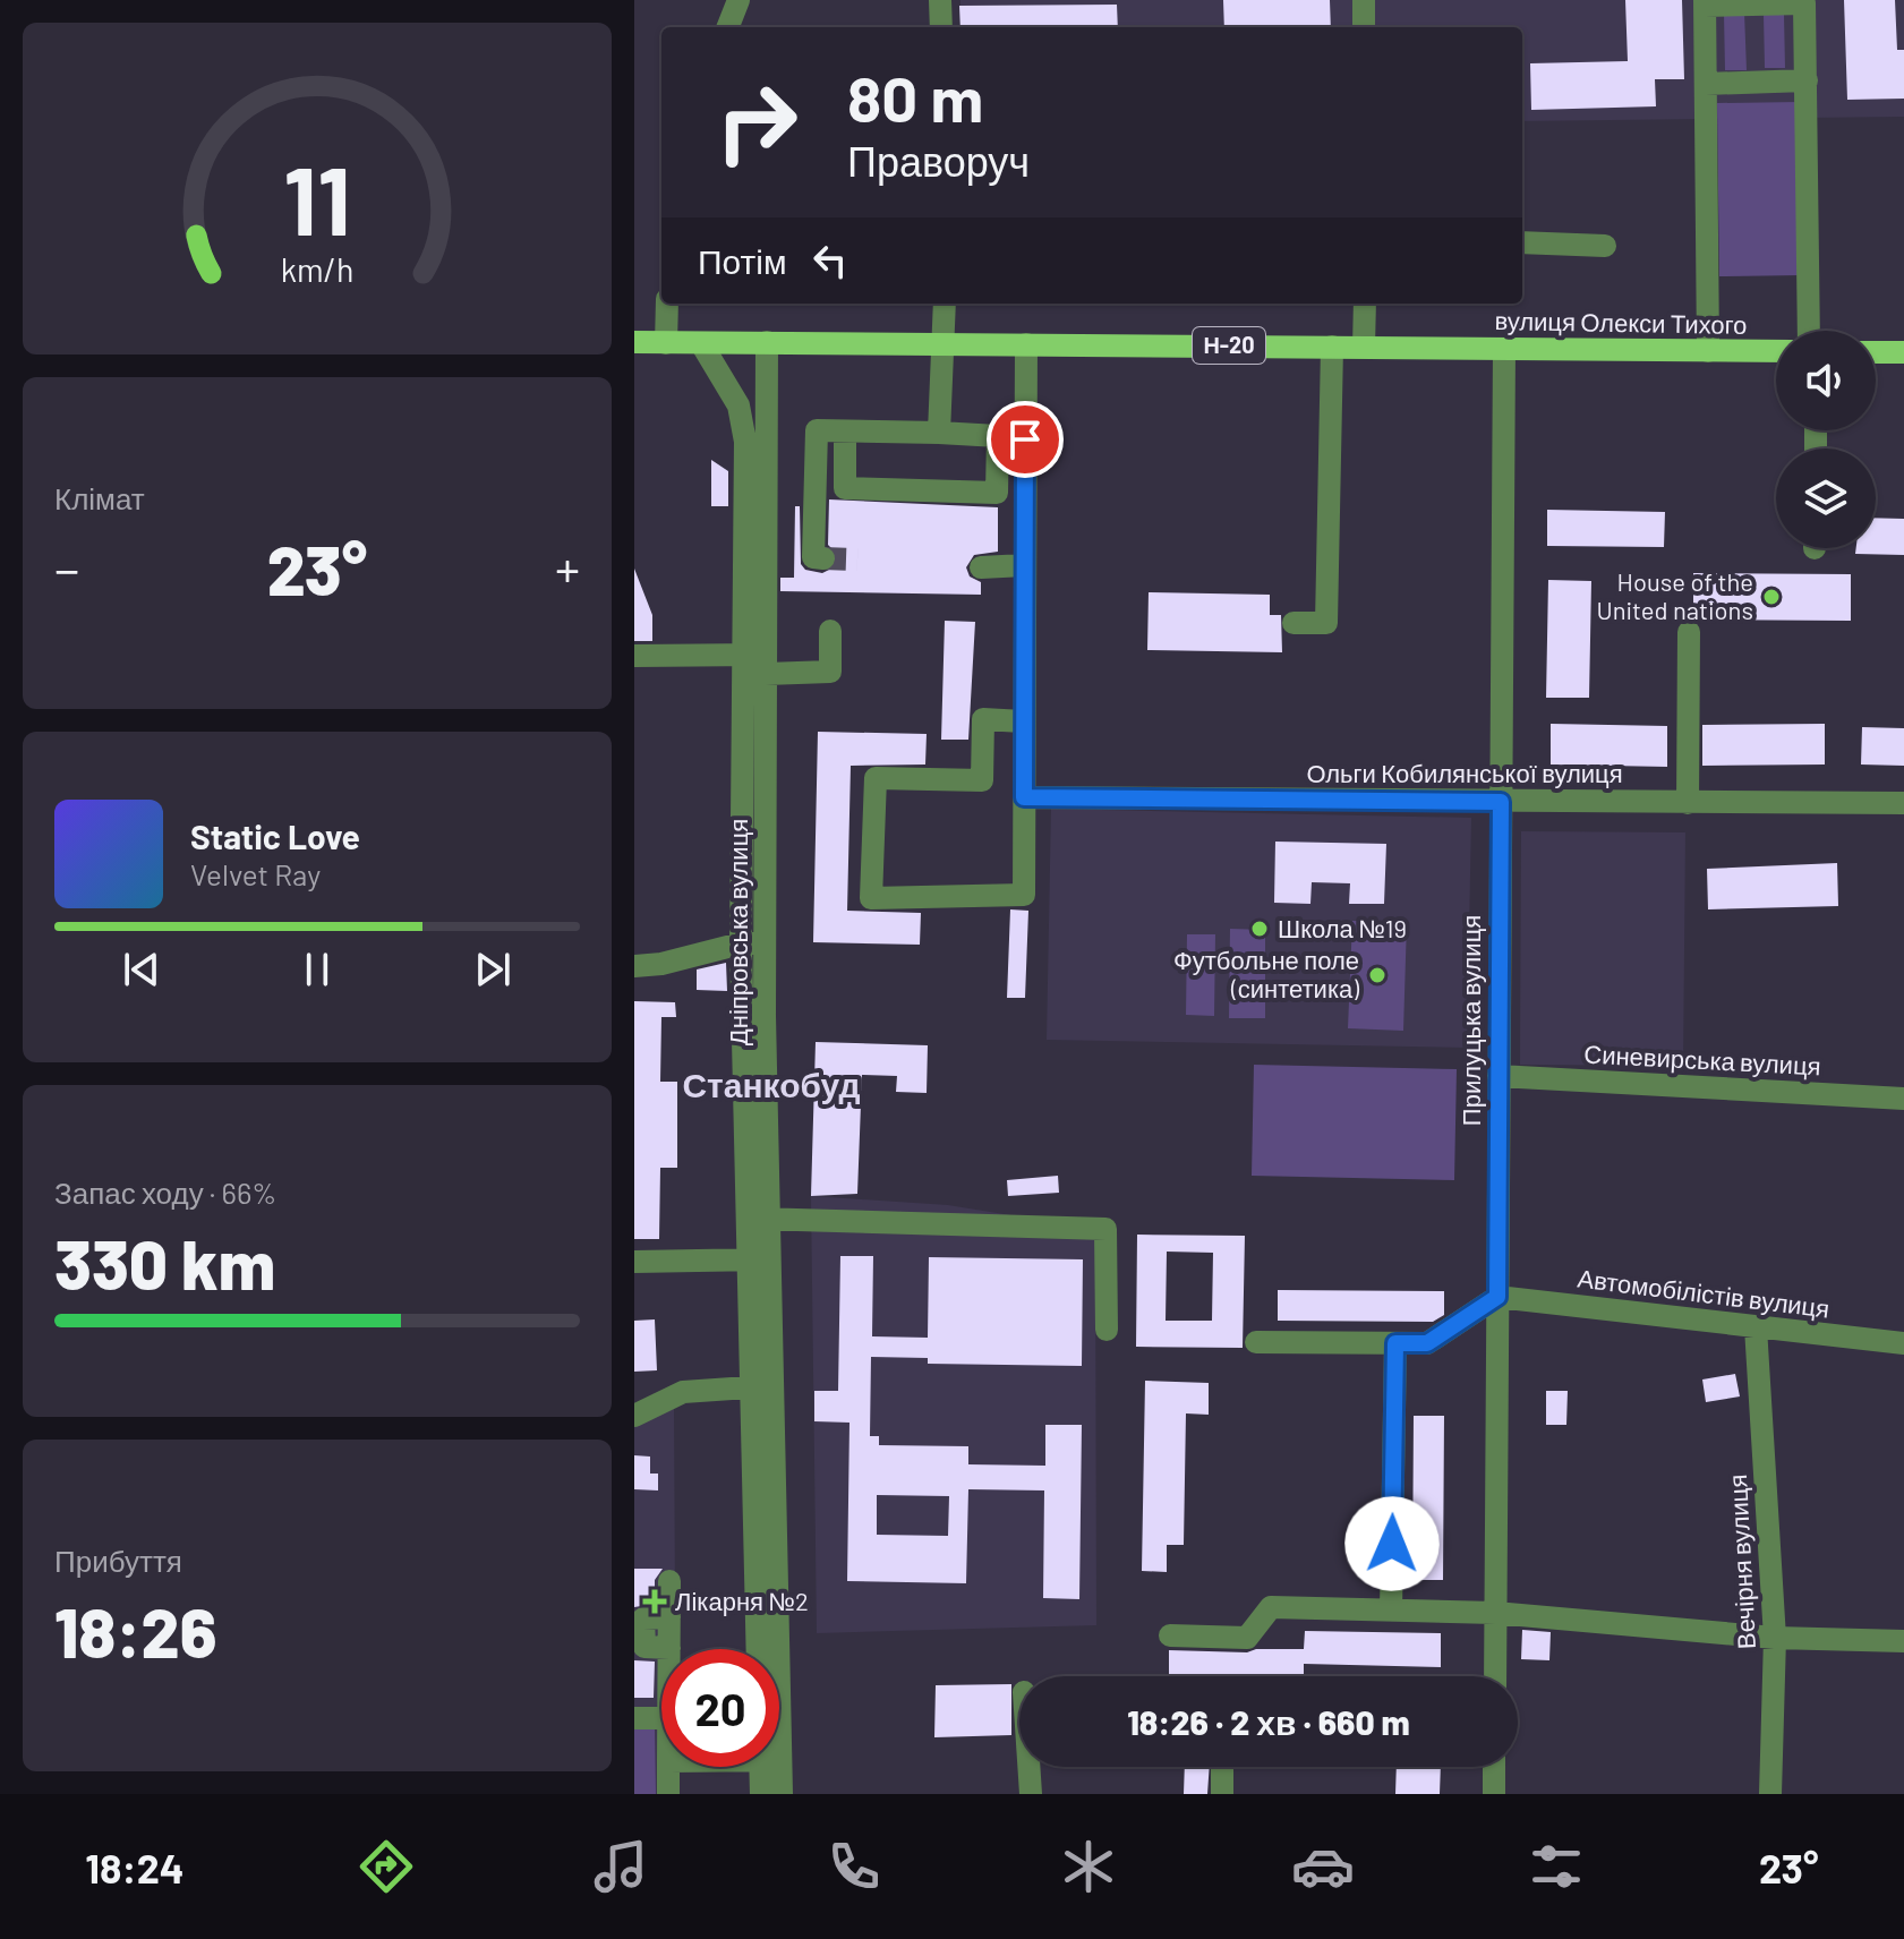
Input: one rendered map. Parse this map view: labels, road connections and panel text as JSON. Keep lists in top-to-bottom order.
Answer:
{
  "streets": {
    "main road": ["вулиця Олекси Тихого", "Н-20"],
    "street": [
      "Ольги Кобилянської вулиця",
      "Дніпровська вулиця",
      "Прилуцька вулиця",
      "Синевирська вулиця",
      "Автомобілістів вулиця",
      "Вечірня вулиця"
    ]
  },
  "crossings": [
    ["вулиця Олекси Тихого", "Дніпровська вулиця"],
    ["вулиця Олекси Тихого", "Прилуцька вулиця"],
    ["Ольги Кобилянської вулиця", "Прилуцька вулиця"],
    ["Прилуцька вулиця", "Синевирська вулиця"],
    ["Прилуцька вулиця", "Автомобілістів вулиця"],
    ["Автомобілістів вулиця", "Вечірня вулиця"]
  ],
  "districts": ["Станкобуд"],
  "places": {
    "other": ["House of the United nations", "Школа №19", "Футбольне поле (синтетика)"],
    "health": ["Лікарня №2"]
  },
  "page": {
    "turn": ["80 m", "Праворуч"],
    "then": "Потім",
    "tile": [
      "Клімат",
      ["Запас ходу · 66%", "330 km"],
      ["Прибуття", "18:26"]
    ],
    "heat": ["−", "23°", "+"],
    "song": ["Static Love", "Velvet Ray"],
    "limit": "20",
    "trip": "18:26 · 2 хв · 660 m",
    "tabs": ["18:24", "23°"],
    "gauge": ["11", "km/h"]
  }
}
